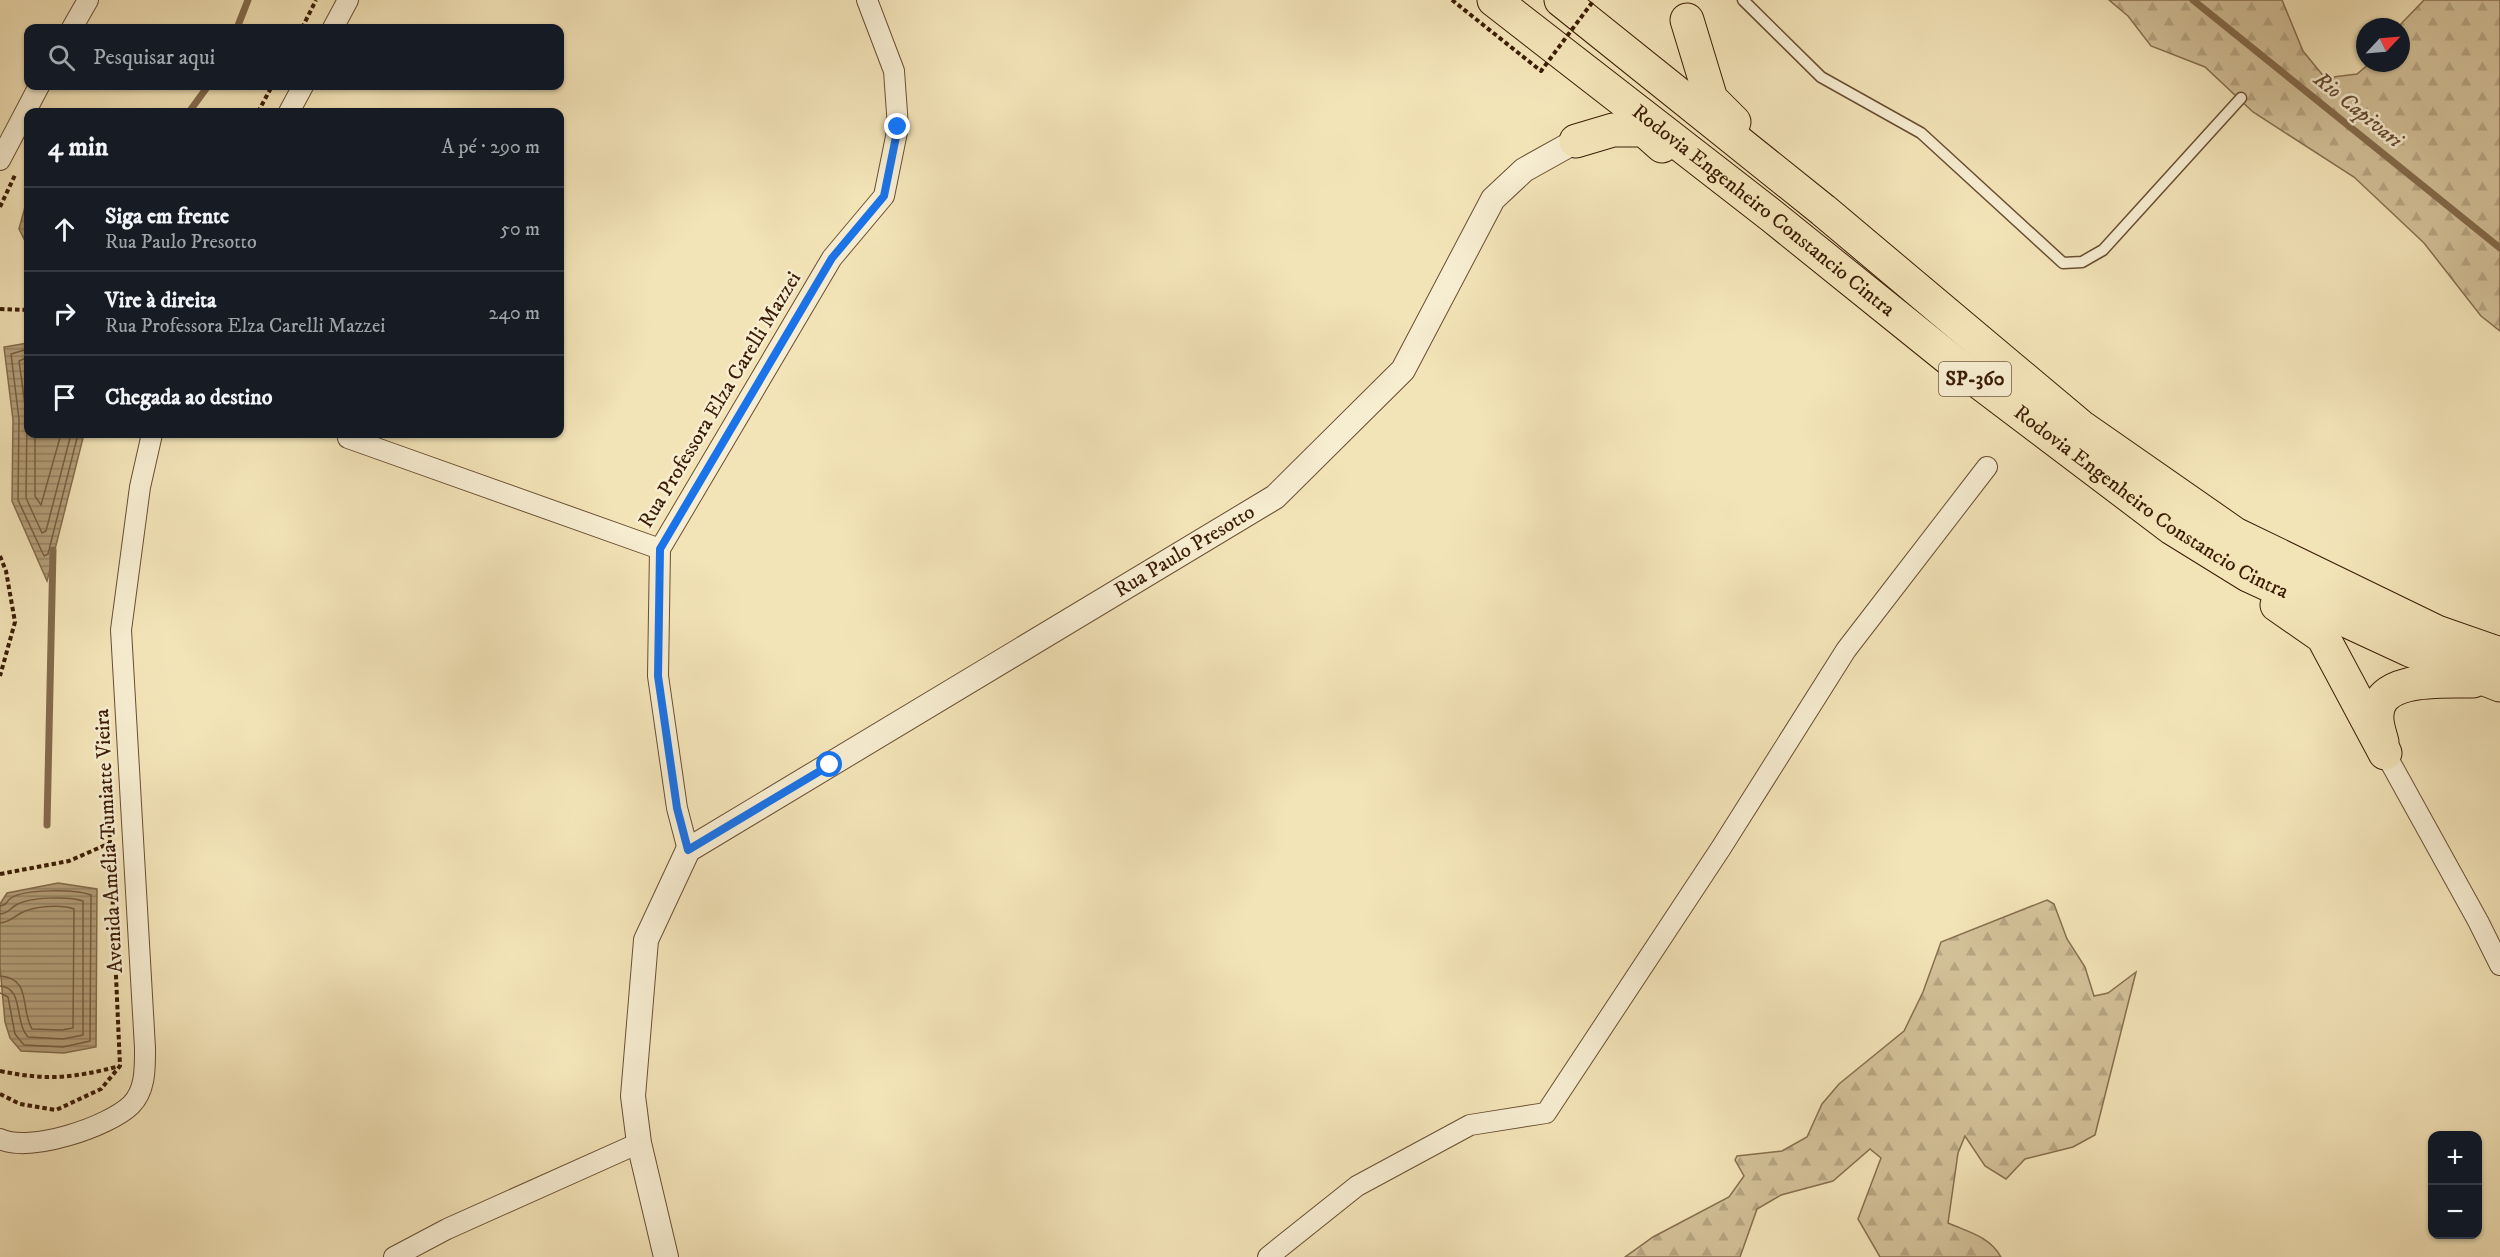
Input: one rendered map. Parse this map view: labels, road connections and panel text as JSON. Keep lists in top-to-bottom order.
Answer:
{
  "streets": {
    "highway": ["Rodovia Engenheiro Constancio Cintra", "SP-360"],
    "street": ["Rua Professora Elza Carelli Mazzei", "Rua Paulo Presotto", "Avenida Amélia Tumiatte Vieira"]
  },
  "crossings": [
    ["Rua Professora Elza Carelli Mazzei", "Rua Paulo Presotto"]
  ],
  "water": ["Rio Capivari"],
  "north": "top right",
  "page": {
    "search": "Pesquisar aqui",
    "heading": ["4 min", "A pé · 290 m"],
    "list": [
      ["Siga em frente", "Rua Paulo Presotto", "50 m"],
      ["Vire à direita", "Rua Professora Elza Carelli Mazzei", "240 m"],
      "Chegada ao destino"
    ],
    "map_buttons": ["+", "−"]
  }
}
